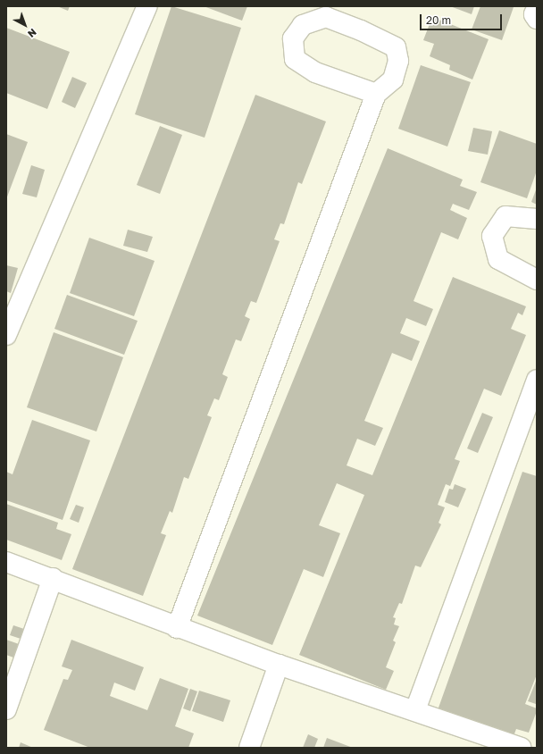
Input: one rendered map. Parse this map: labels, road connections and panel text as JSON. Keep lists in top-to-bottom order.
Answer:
{
  "scale_bar": "20 m",
  "north": "bottom right"
}
